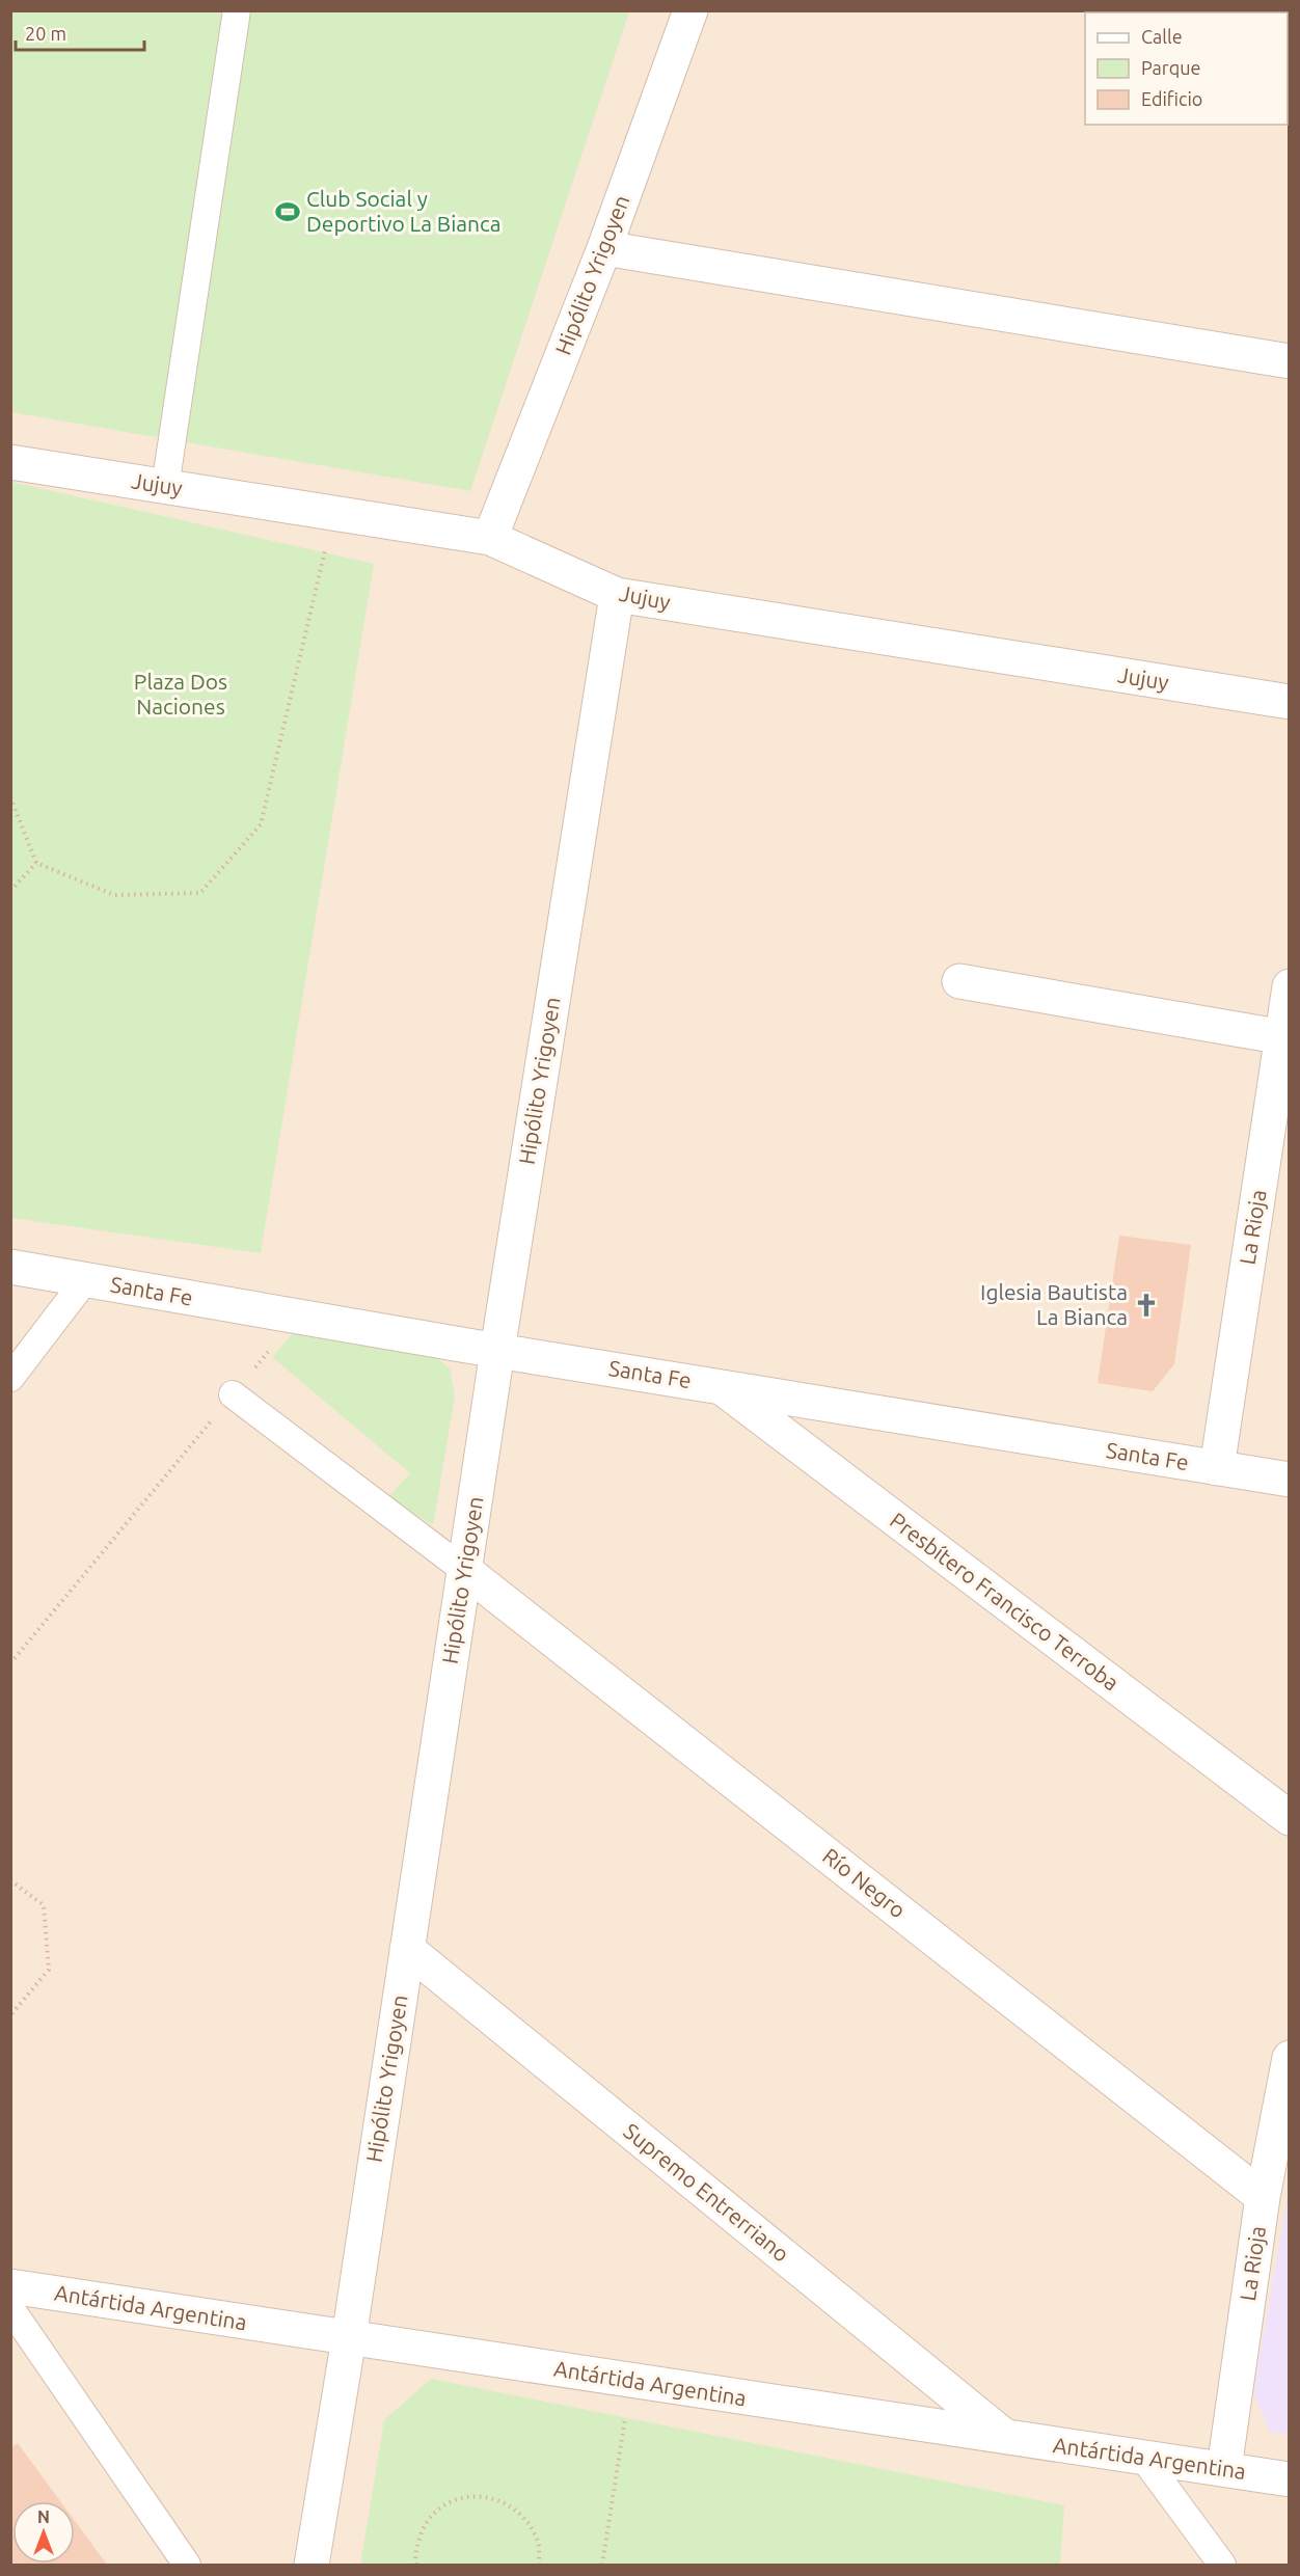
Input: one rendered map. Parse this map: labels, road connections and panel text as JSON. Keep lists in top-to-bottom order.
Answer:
{
  "streets": {
    "street": [
      "Hipólito Yrigoyen",
      "Jujuy",
      "La Rioja",
      "Santa Fe",
      "Presbítero Francisco Terroba",
      "Río Negro",
      "Supremo Entrerriano",
      "Antártida Argentina"
    ]
  },
  "crossings": [
    ["Hipólito Yrigoyen", "Jujuy"],
    ["Hipólito Yrigoyen", "Santa Fe"],
    ["Hipólito Yrigoyen", "Río Negro"],
    ["Hipólito Yrigoyen", "Supremo Entrerriano"],
    ["Hipólito Yrigoyen", "Antártida Argentina"],
    ["La Rioja", "Santa Fe"],
    ["La Rioja", "Río Negro"],
    ["La Rioja", "Antártida Argentina"],
    ["Santa Fe", "Presbítero Francisco Terroba"],
    ["Supremo Entrerriano", "Antártida Argentina"]
  ],
  "parks": ["Plaza Dos Naciones"],
  "places": {
    "sports": ["Club Social y Deportivo La Bianca"],
    "church": ["Iglesia Bautista La Bianca"]
  },
  "legend": ["Calle", "Parque", "Edificio"],
  "scale_bar": "20 m",
  "north": "top"
}
